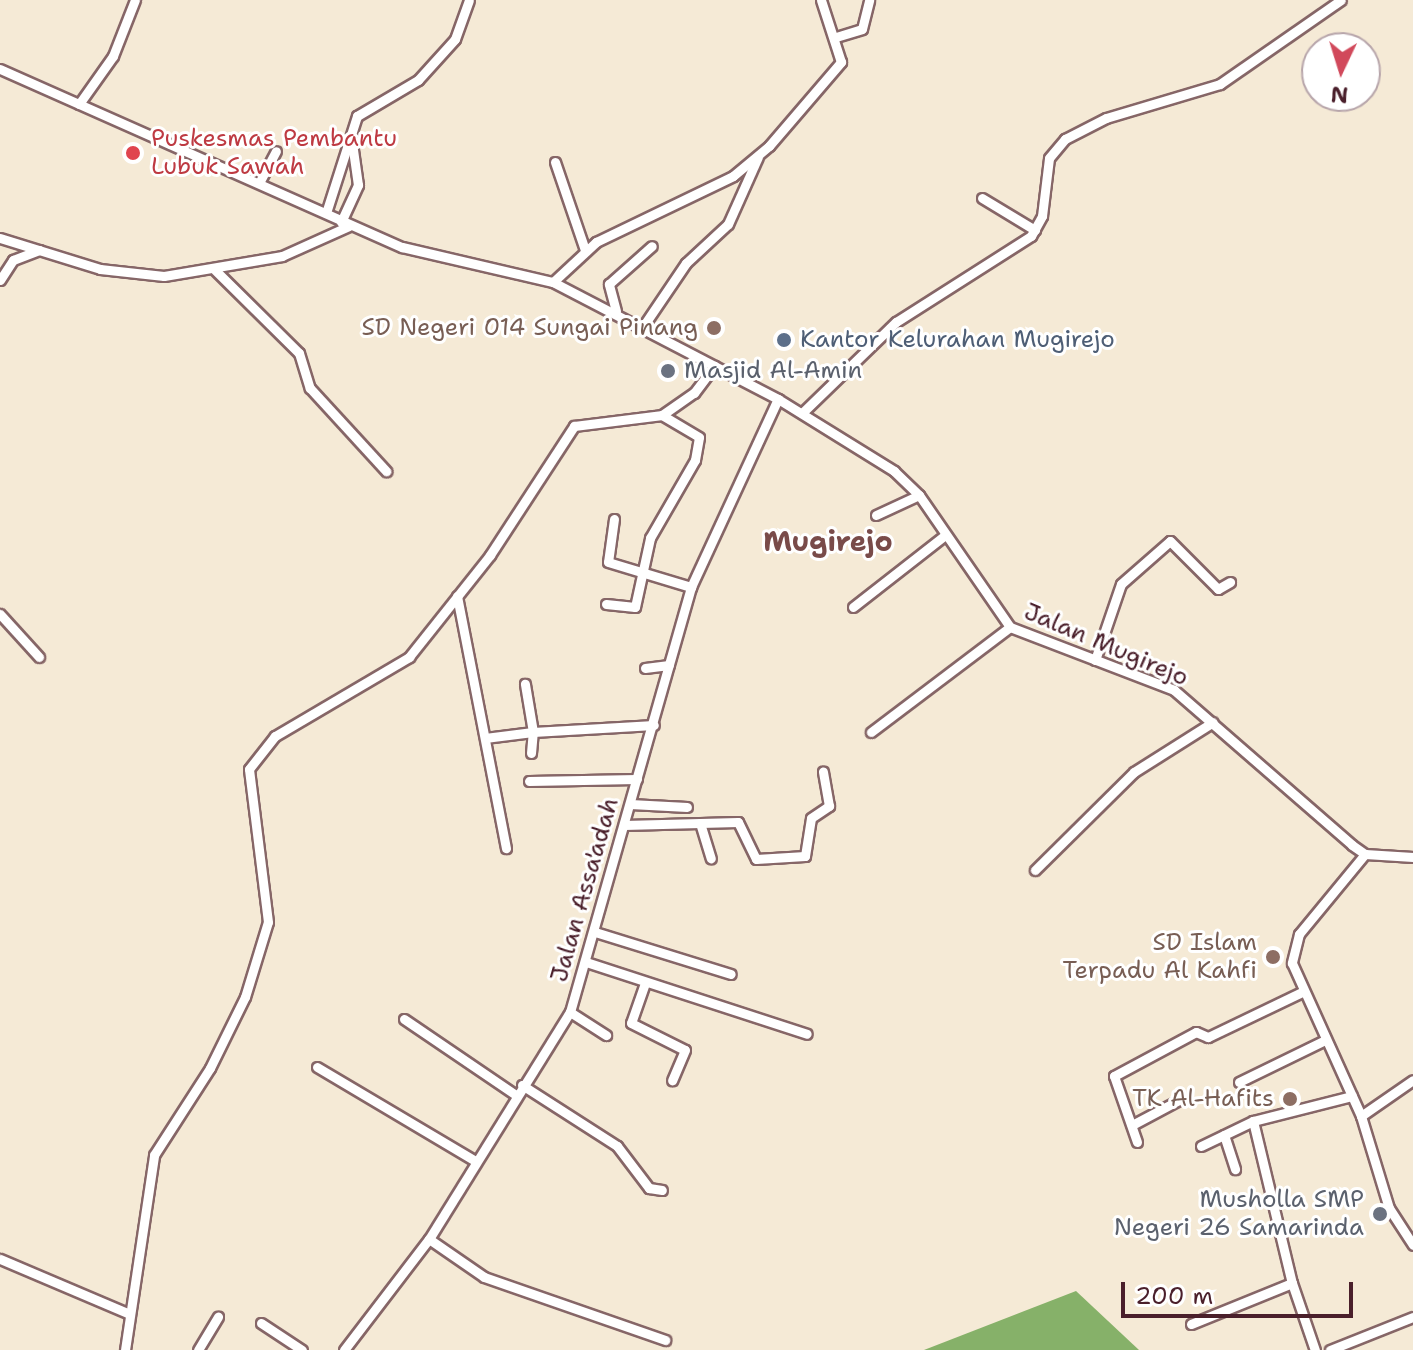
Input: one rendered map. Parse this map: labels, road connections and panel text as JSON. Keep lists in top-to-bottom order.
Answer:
{
  "streets": {
    "street": ["Jalan Mugirejo", "Jalan Assa'adah"]
  },
  "crossings": [
    ["Jalan Mugirejo", "Jalan Assa'adah"]
  ],
  "districts": ["Mugirejo"],
  "places": [
    "Puskesmas Pembantu Lubuk Sawah",
    "SD Negeri 014 Sungai Pinang",
    "Kantor Kelurahan Mugirejo",
    "Masjid Al-Amin",
    "SD Islam Terpadu Al Kahfi",
    "TK Al-Hafits",
    "Musholla SMP Negeri 26 Samarinda"
  ],
  "scale_bar": "200 m",
  "north": "bottom"
}
